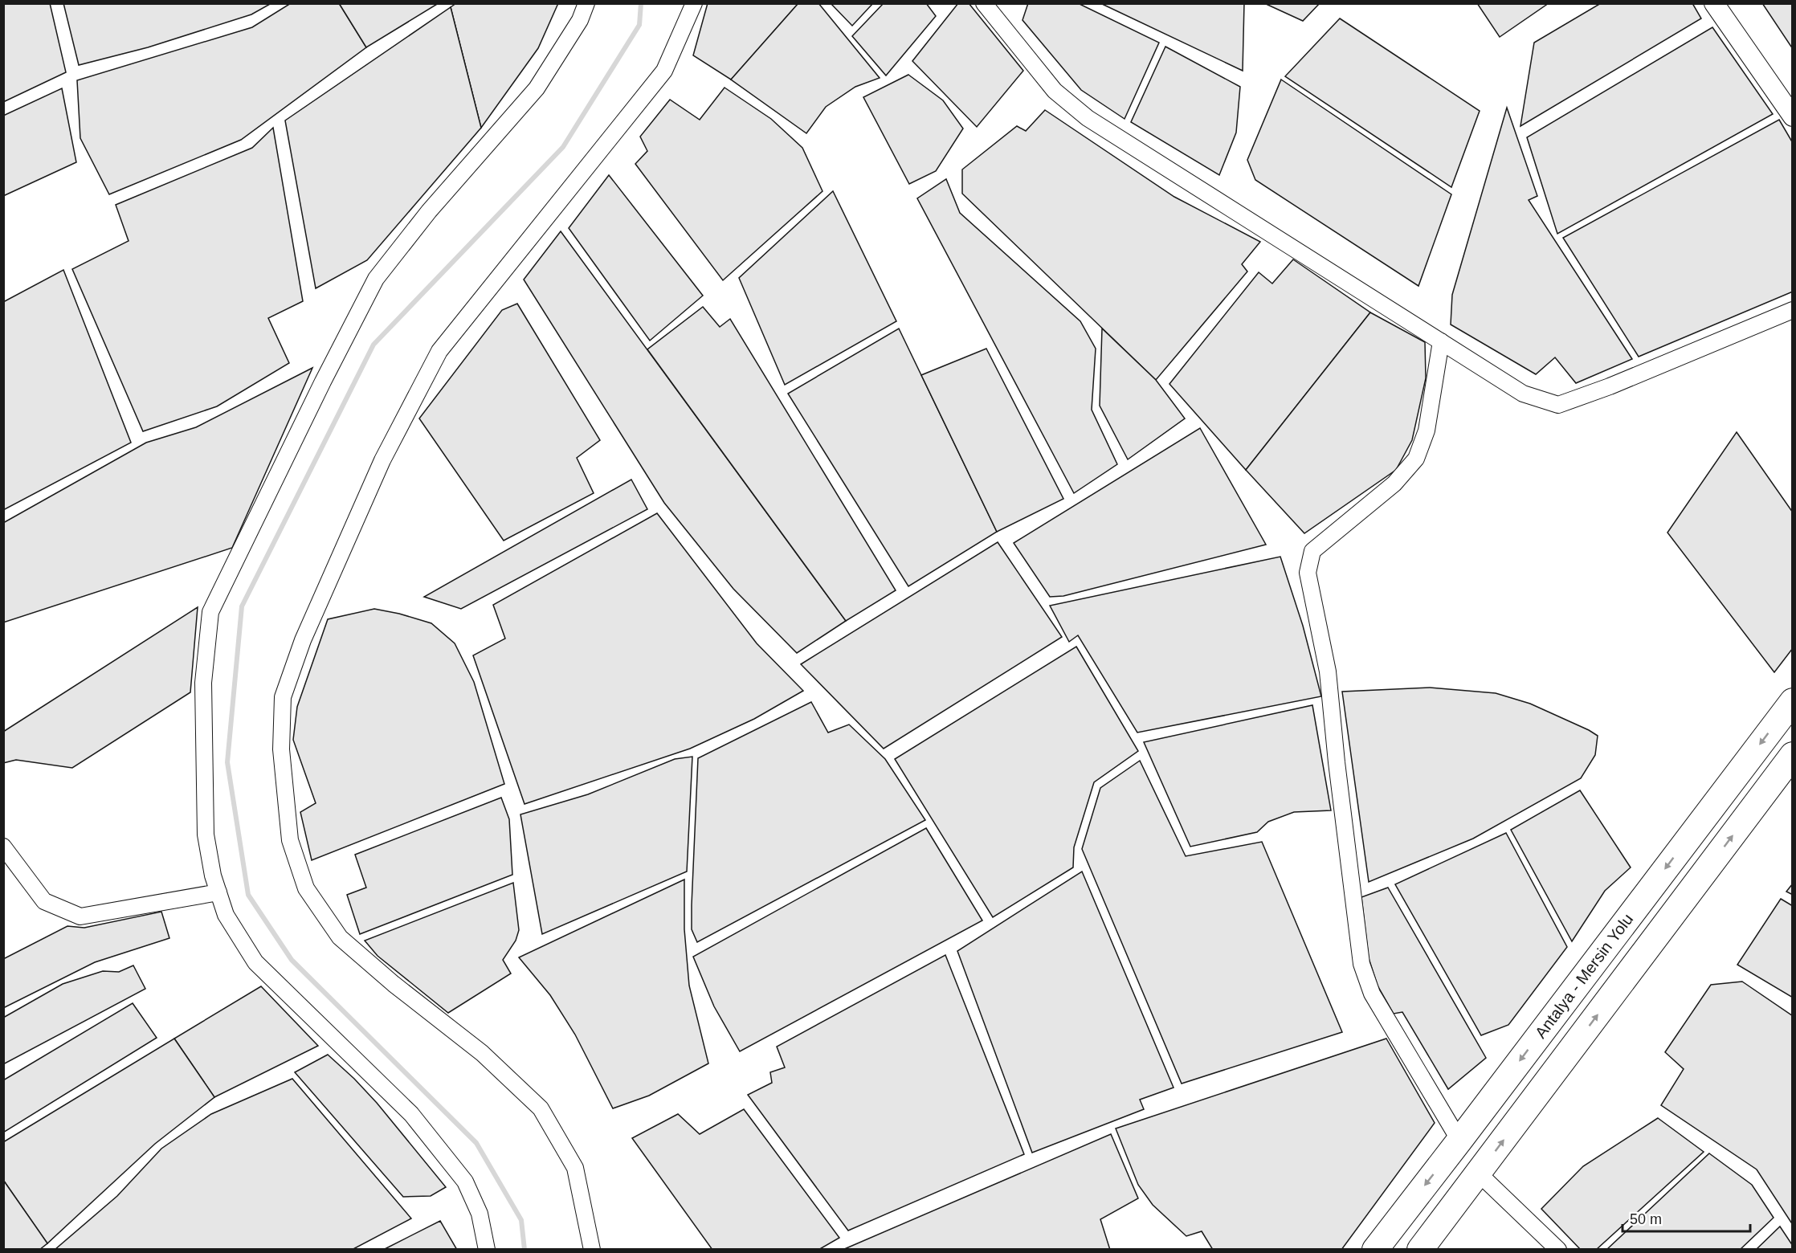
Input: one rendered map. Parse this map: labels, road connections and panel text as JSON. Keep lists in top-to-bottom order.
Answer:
{
  "streets": {
    "highway": ["Antalya - Mersin Yolu"]
  },
  "scale_bar": "50 m"
}
